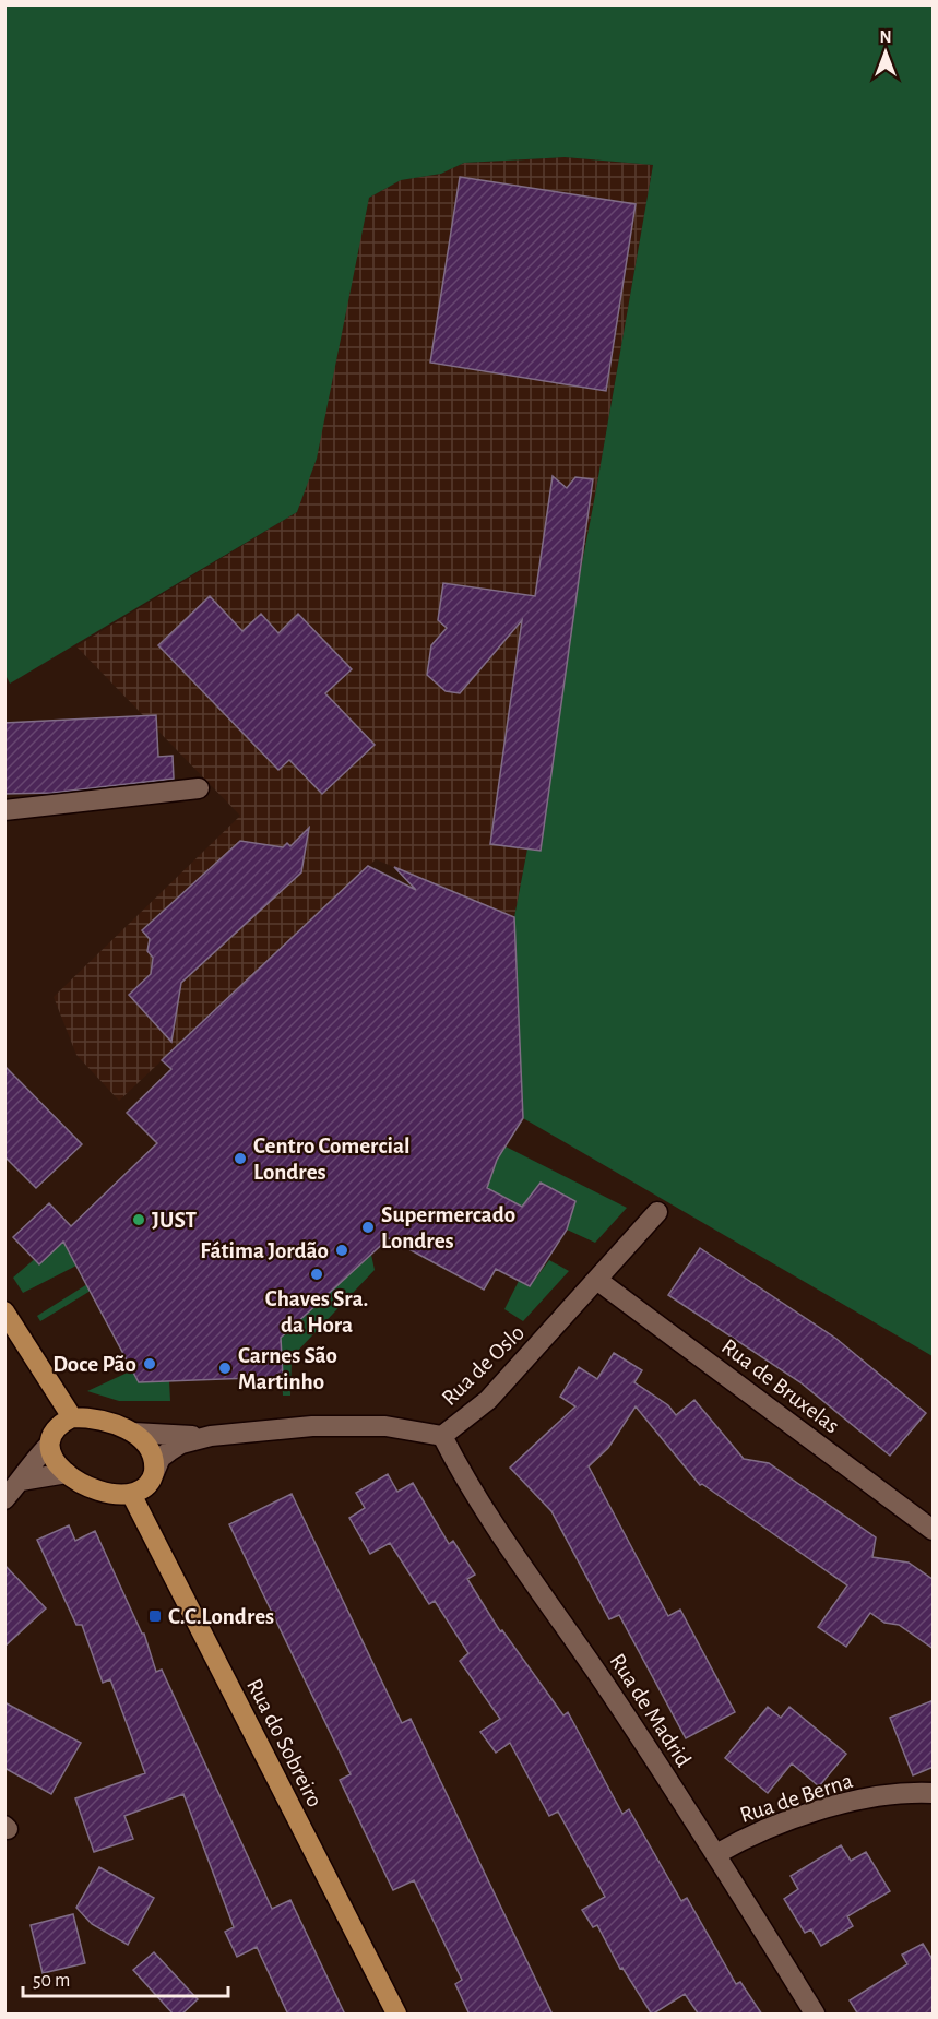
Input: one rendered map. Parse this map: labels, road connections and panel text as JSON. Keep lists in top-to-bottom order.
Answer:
{
  "streets": {
    "main road": ["Rua do Sobreiro"],
    "street": [
      "Rua de Oslo",
      "Rua de Bruxelas",
      "Rua de Madrid",
      "Rua de Berna"
    ]
  },
  "crossings": [
    ["Rua de Oslo", "Rua de Bruxelas"],
    ["Rua de Oslo", "Rua de Madrid"],
    ["Rua de Oslo", "Rua do Sobreiro"],
    ["Rua de Madrid", "Rua de Berna"]
  ],
  "places": {
    "other": [
      "Centro Comercial Londres",
      "JUST",
      "Supermercado Londres",
      "Fátima Jordão",
      "Chaves Sra. da Hora",
      "Doce Pão",
      "Carnes São Martinho"
    ],
    "transit": ["C.C.Londres"]
  },
  "scale_bar": "50 m",
  "north": "top"
}
